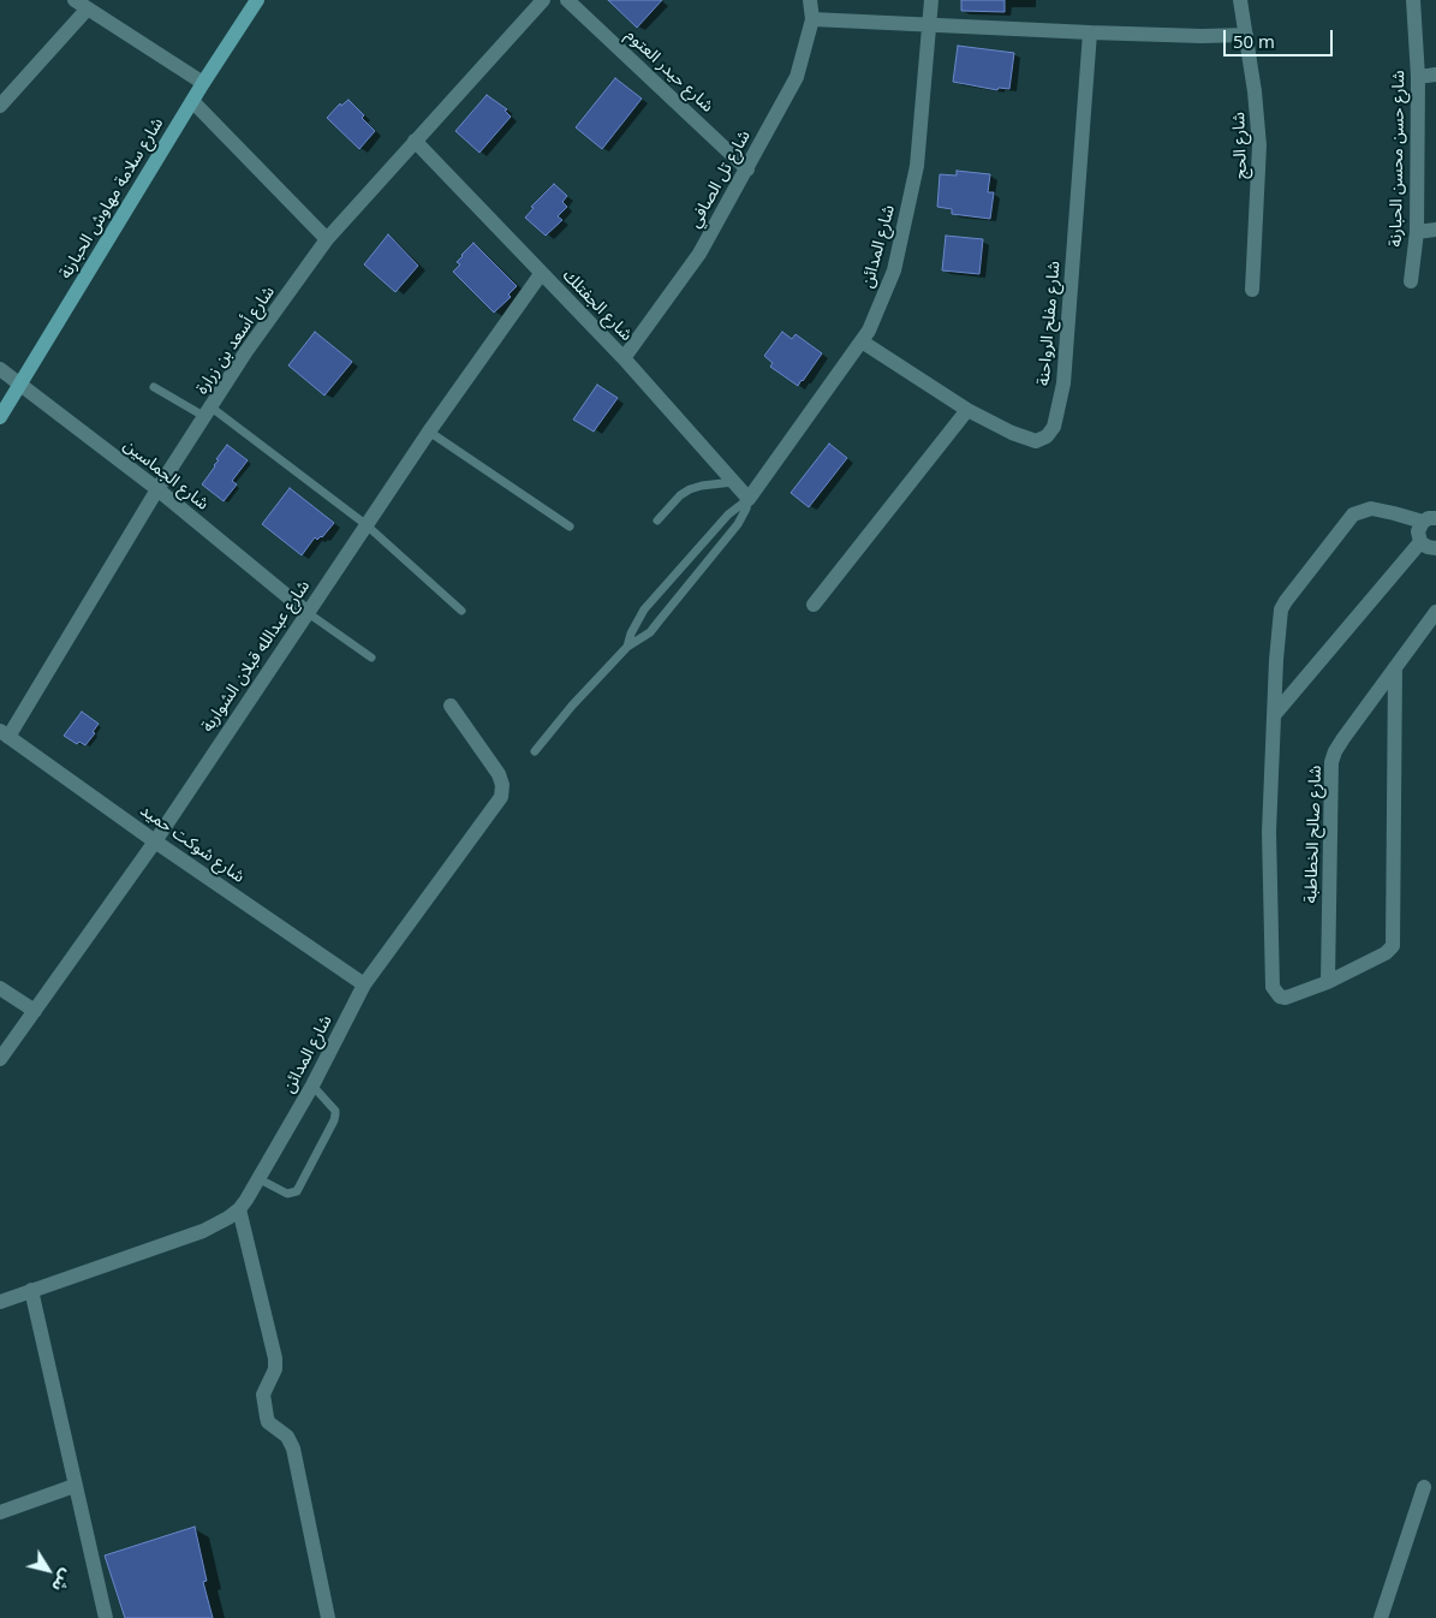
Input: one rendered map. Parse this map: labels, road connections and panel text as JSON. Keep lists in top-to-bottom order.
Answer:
{
  "streets": {
    "street": [
      "شارع حيدر العتوم",
      "شارع الحج",
      "شارع حسن محسن الحبارنة",
      "شارع تل الصافي",
      "شارع سلامة مهاوش الحبارنة",
      "شارع المدائن",
      "شارع الجفتلك",
      "شارع مفلح الرواحنة",
      "شارع أسعد بن زرارة",
      "شارع الجماسين",
      "شارع عبدالله قبلان الشواربة",
      "شارع صالح الخطاطبة",
      "شارع شوكت حميد"
    ]
  },
  "crossings": [
    ["شارع حيدر العتوم", "شارع تل الصافي"],
    ["شارع تل الصافي", "شارع الجفتلك"],
    ["شارع سلامة مهاوش الحبارنة", "شارع الجماسين"],
    ["شارع المدائن", "شارع الجفتلك"],
    ["شارع المدائن", "شارع مفلح الرواحنة"],
    ["شارع المدائن", "شارع شوكت حميد"],
    ["شارع الجفتلك", "شارع أسعد بن زرارة"],
    ["شارع الجفتلك", "شارع عبدالله قبلان الشواربة"],
    ["شارع أسعد بن زرارة", "شارع الجماسين"],
    ["شارع أسعد بن زرارة", "شارع شوكت حميد"],
    ["شارع الجماسين", "شارع عبدالله قبلان الشواربة"],
    ["شارع عبدالله قبلان الشواربة", "شارع شوكت حميد"]
  ],
  "scale_bar": "50 m",
  "north": "bottom right"
}
